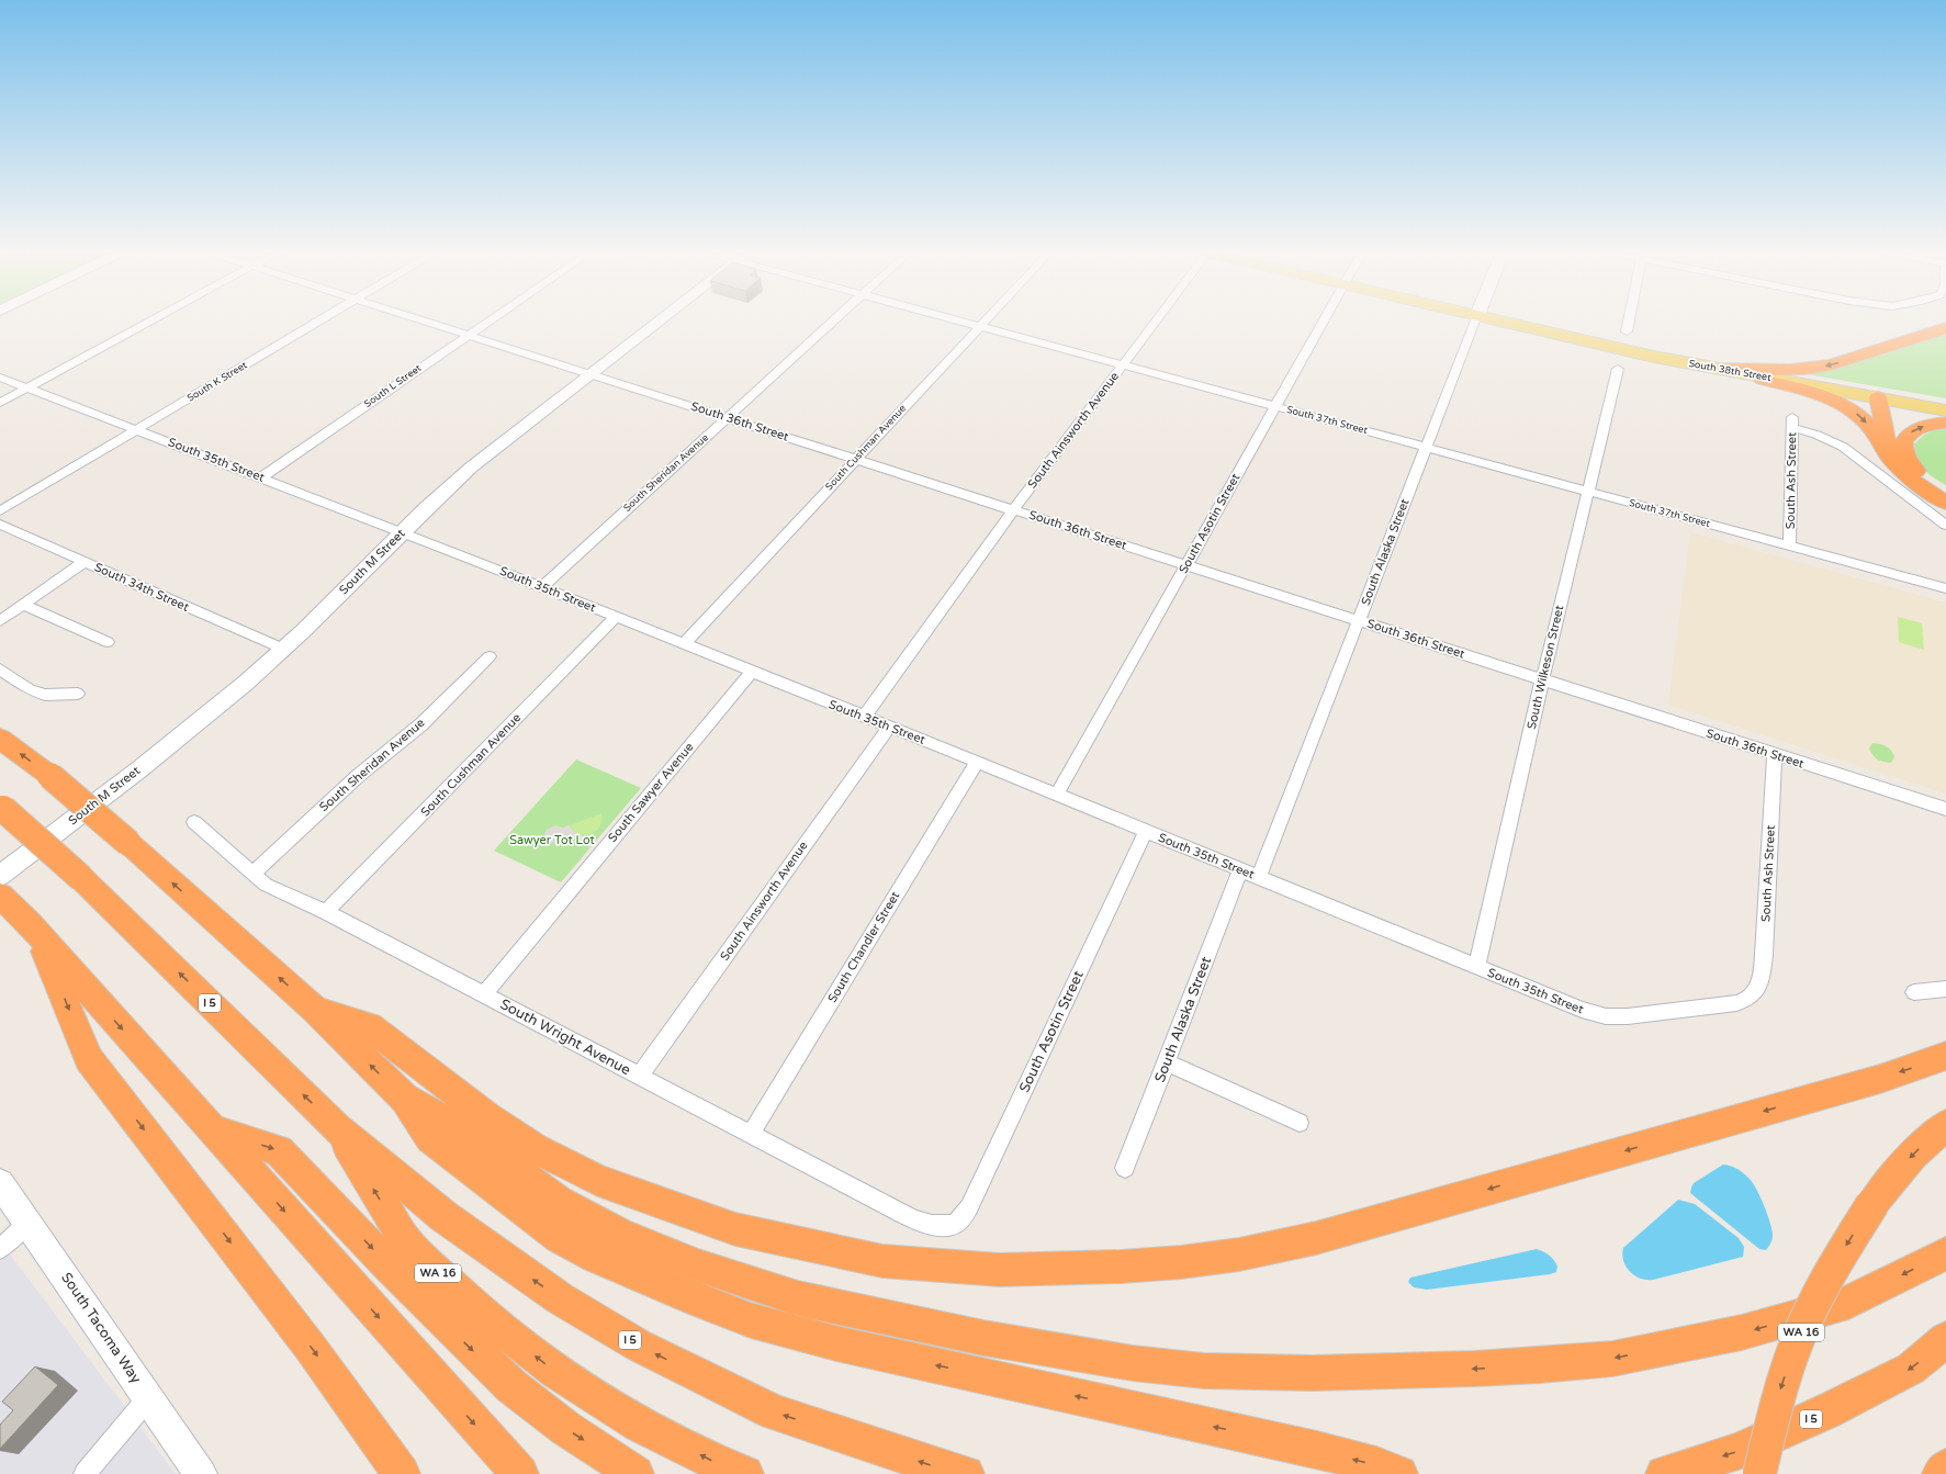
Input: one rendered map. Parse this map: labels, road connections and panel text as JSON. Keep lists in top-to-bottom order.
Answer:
{
  "streets": {
    "highway": ["I 5", "WA 16"],
    "main road": ["South 38th Street"],
    "street": [
      "South K Street",
      "South L Street",
      "South 37th Street",
      "South 36th Street",
      "South Ainsworth Avenue",
      "South Cushman Avenue",
      "South 35th Street",
      "South Sheridan Avenue",
      "South Ash Street",
      "South Asotin Street",
      "South Alaska Street",
      "South M Street",
      "South 34th Street",
      "South Wilkeson Street",
      "South Sawyer Avenue",
      "South Chandler Street",
      "South Wright Avenue",
      "South Tacoma Way"
    ]
  },
  "crossings": [
    ["South K Street", "South 35th Street"],
    ["South L Street", "South 36th Street"],
    ["South L Street", "South 35th Street"],
    ["South 37th Street", "South Ainsworth Avenue"],
    ["South 37th Street", "South Cushman Avenue"],
    ["South 37th Street", "South Ash Street"],
    ["South 37th Street", "South Asotin Street"],
    ["South 37th Street", "South Alaska Street"],
    ["South 37th Street", "South Wilkeson Street"],
    ["South 36th Street", "South Ainsworth Avenue"],
    ["South 36th Street", "South Cushman Avenue"],
    ["South 36th Street", "South Sheridan Avenue"],
    ["South 36th Street", "South Ash Street"],
    ["South 36th Street", "South Asotin Street"],
    ["South 36th Street", "South Alaska Street"],
    ["South 36th Street", "South M Street"],
    ["South 36th Street", "South Wilkeson Street"],
    ["South Ainsworth Avenue", "South 35th Street"],
    ["South Ainsworth Avenue", "South Wright Avenue"],
    ["South Cushman Avenue", "South 35th Street"],
    ["South Cushman Avenue", "South Wright Avenue"],
    ["South 35th Street", "South Sheridan Avenue"],
    ["South 35th Street", "South Ash Street"],
    ["South 35th Street", "South Asotin Street"],
    ["South 35th Street", "South Alaska Street"],
    ["South 35th Street", "South M Street"],
    ["South 35th Street", "South Wilkeson Street"],
    ["South 35th Street", "South Sawyer Avenue"],
    ["South 35th Street", "South Chandler Street"],
    ["South Sheridan Avenue", "South Wright Avenue"],
    ["South Asotin Street", "South Wright Avenue"],
    ["South M Street", "South 34th Street"],
    ["South Sawyer Avenue", "South Wright Avenue"],
    ["South Chandler Street", "South Wright Avenue"],
    ["I 5", "WA 16"]
  ],
  "parks": ["Sawyer Tot Lot"]
}
